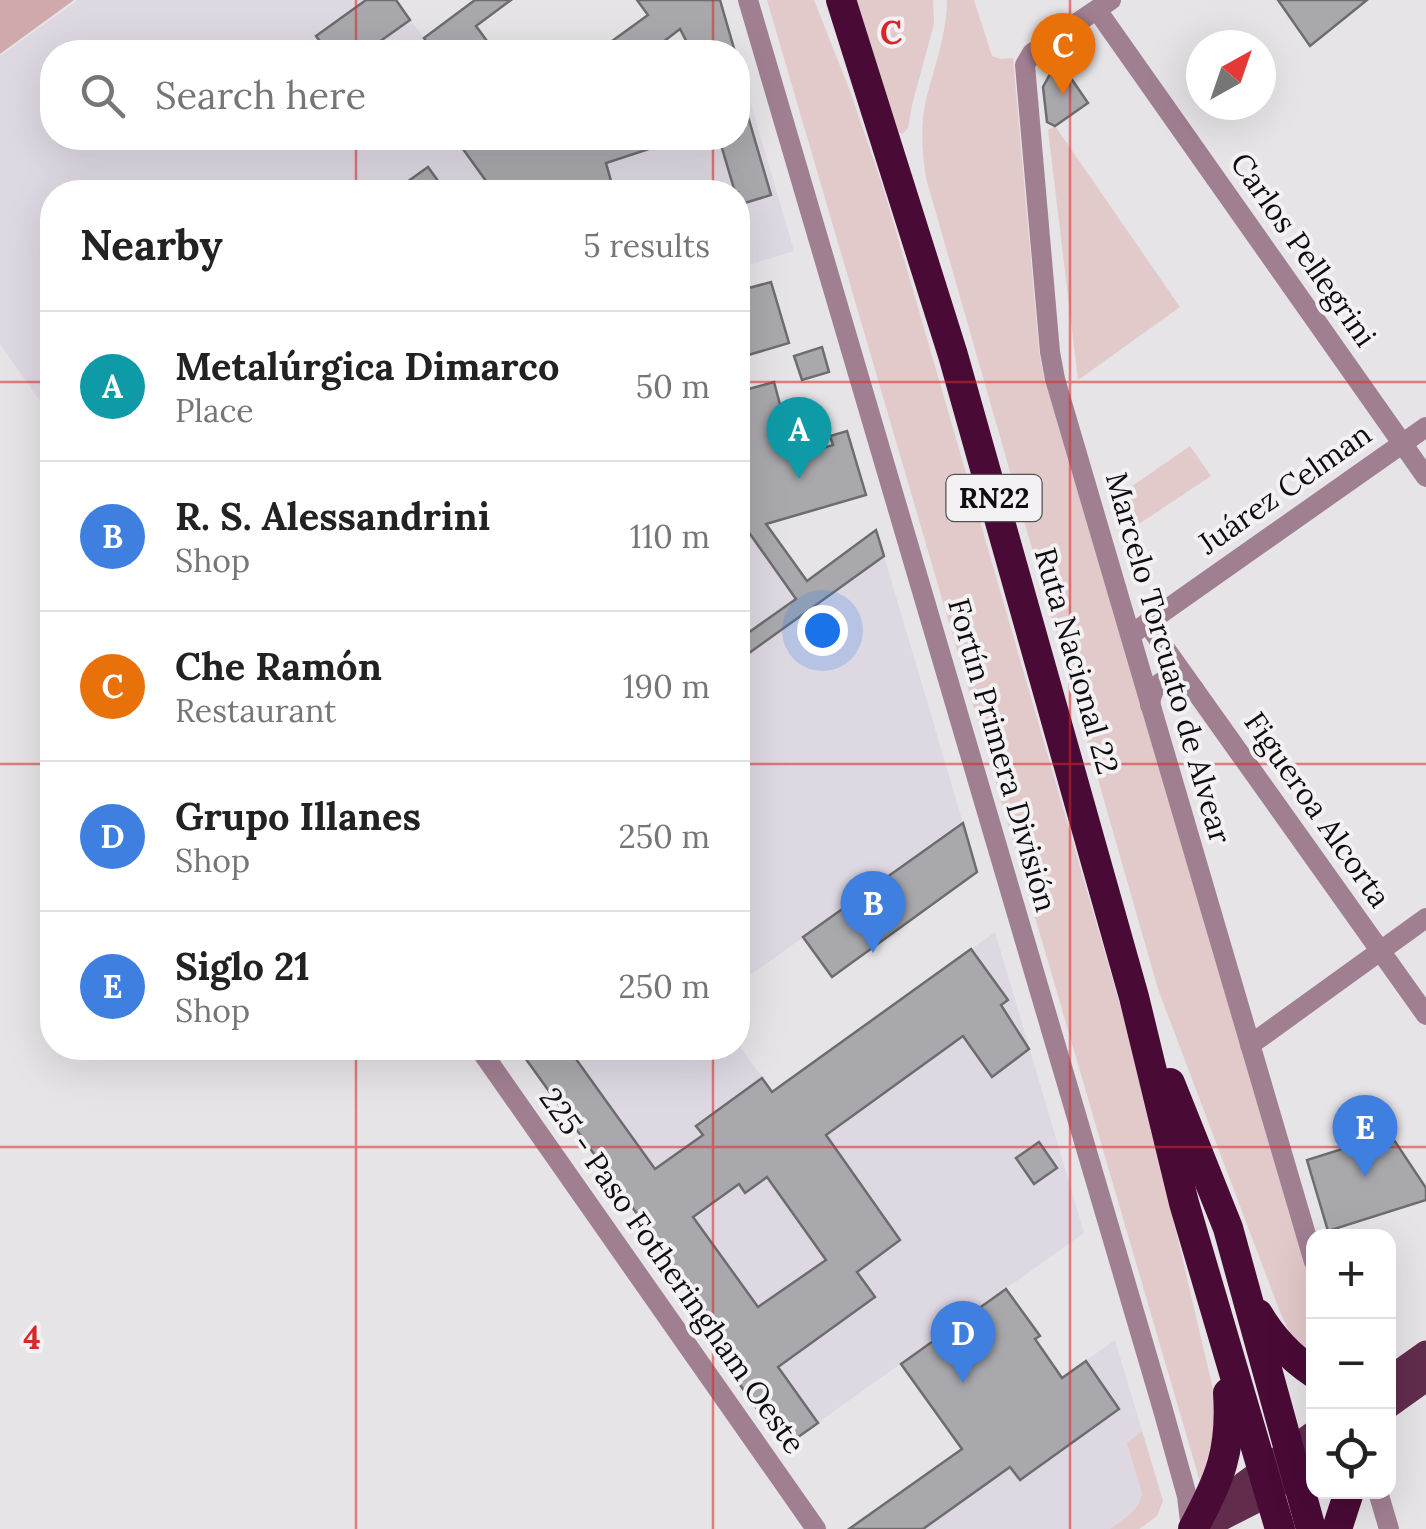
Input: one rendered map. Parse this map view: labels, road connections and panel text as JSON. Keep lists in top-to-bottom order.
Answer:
{
  "streets": {
    "highway": ["RN22", "Ruta Nacional 22"],
    "street": [
      "Carlos Pellegrini",
      "Juárez Celman",
      "Marcelo Torcuato de Alvear",
      "Fortín Primera División",
      "Figueroa Alcorta",
      "225 - Paso Fotheringham Oeste"
    ]
  },
  "crossings": [
    ["Carlos Pellegrini", "Juárez Celman"],
    ["Carlos Pellegrini", "Marcelo Torcuato de Alvear"],
    ["Juárez Celman", "Marcelo Torcuato de Alvear"],
    ["Juárez Celman", "Figueroa Alcorta"],
    ["Marcelo Torcuato de Alvear", "Figueroa Alcorta"]
  ],
  "north": "top right",
  "page": {
    "pins": [
      "C",
      "A",
      "B",
      "E",
      "D"
    ],
    "search": "Search here",
    "heading": ["Nearby", "5 results"],
    "list": [
      {
        "mark": "A",
        "name": "Metalúrgica Dimarco",
        "note": "Place",
        "value": "50 m"
      },
      {
        "mark": "B",
        "name": "R. S. Alessandrini",
        "note": "Shop",
        "value": "110 m"
      },
      {
        "mark": "C",
        "name": "Che Ramón",
        "note": "Restaurant",
        "value": "190 m"
      },
      {
        "mark": "D",
        "name": "Grupo Illanes",
        "note": "Shop",
        "value": "250 m"
      },
      {
        "mark": "E",
        "name": "Siglo 21",
        "note": "Shop",
        "value": "250 m"
      }
    ],
    "map_buttons": ["+", "−"]
  },
  "grid": {
    "columns": ["C"],
    "rows": ["4"]
  }
}
